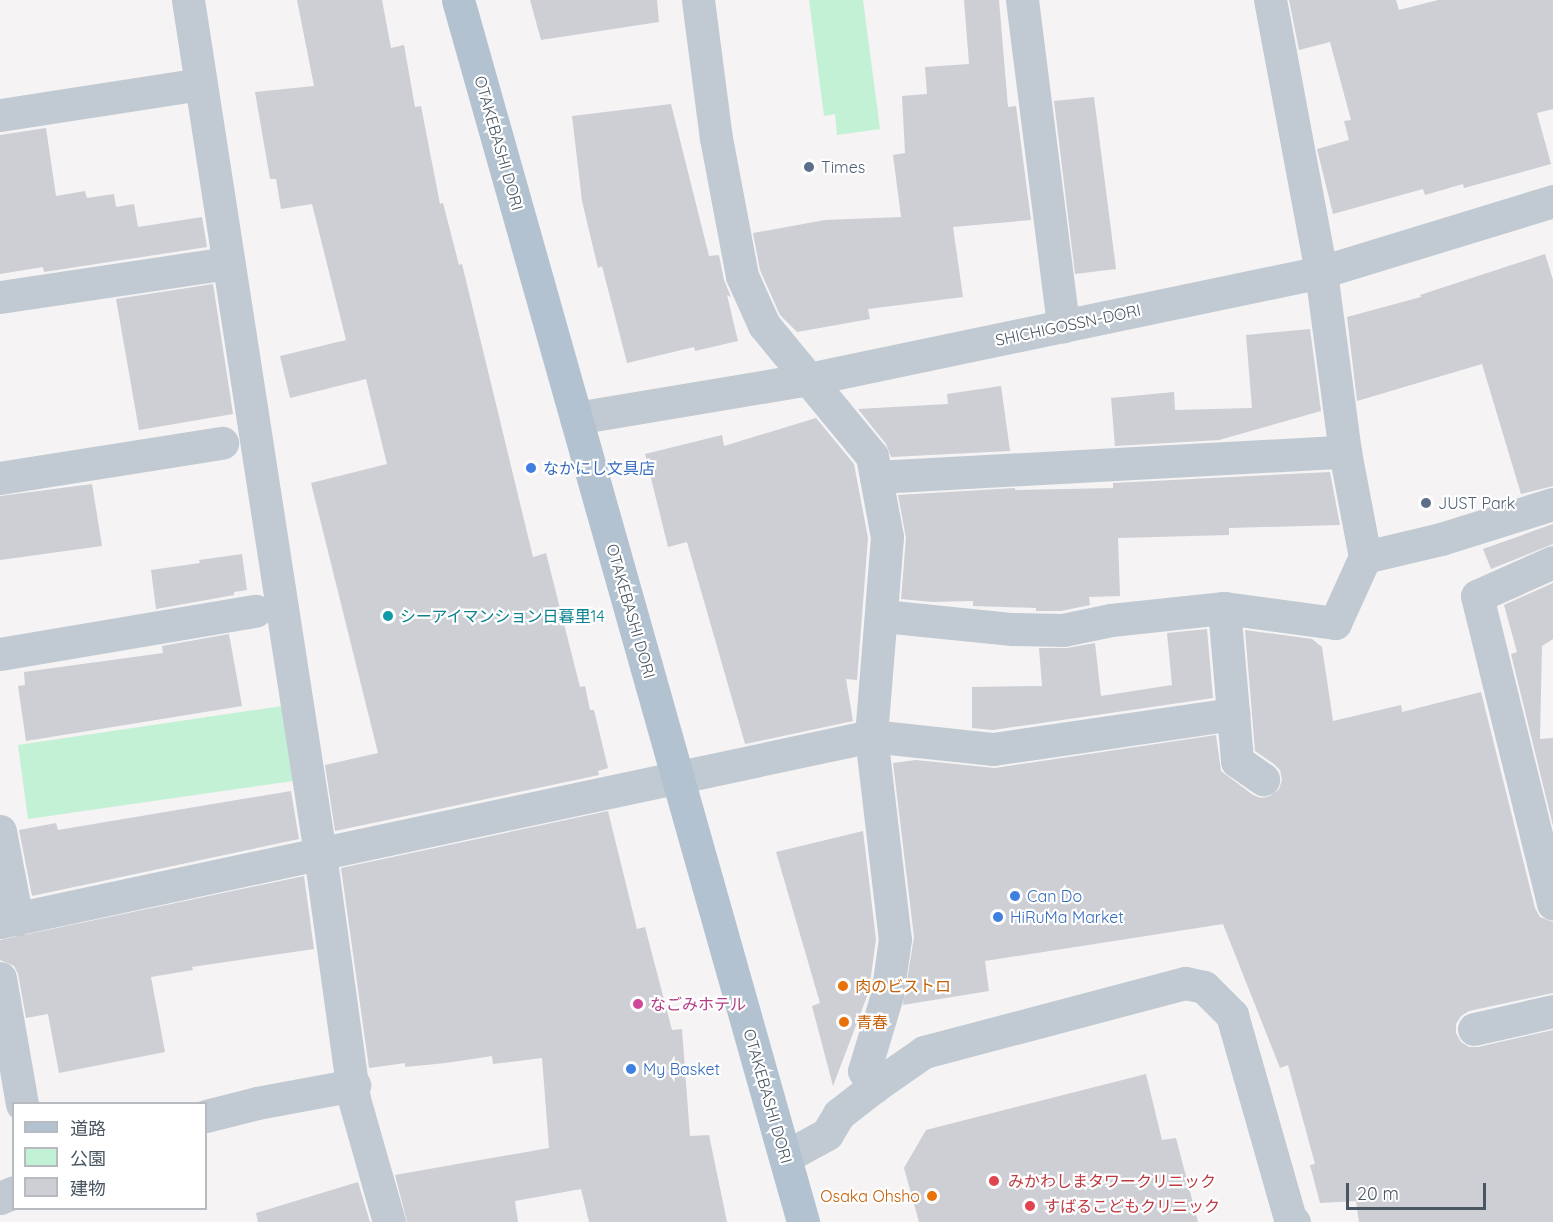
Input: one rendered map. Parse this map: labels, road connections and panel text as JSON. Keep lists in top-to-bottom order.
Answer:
{
  "streets": {
    "main road": ["OTAKEBASHI DORI"],
    "street": ["SHICHIGOSSN-DORI"]
  },
  "crossings": [
    ["OTAKEBASHI DORI", "SHICHIGOSSN-DORI"]
  ],
  "places": [
    "Times",
    "なかにし文具店",
    "JUST Park",
    "シーアイマンション日暮里14",
    "Can Do",
    "HiRuMa Market",
    "肉のビストロ",
    "なごみホテル",
    "青春",
    "My Basket",
    "みかわしまタワークリニック",
    "Osaka Ohsho",
    "すばるこどもクリニック"
  ],
  "legend": ["道路", "公園", "建物"],
  "scale_bar": "20 m"
}
